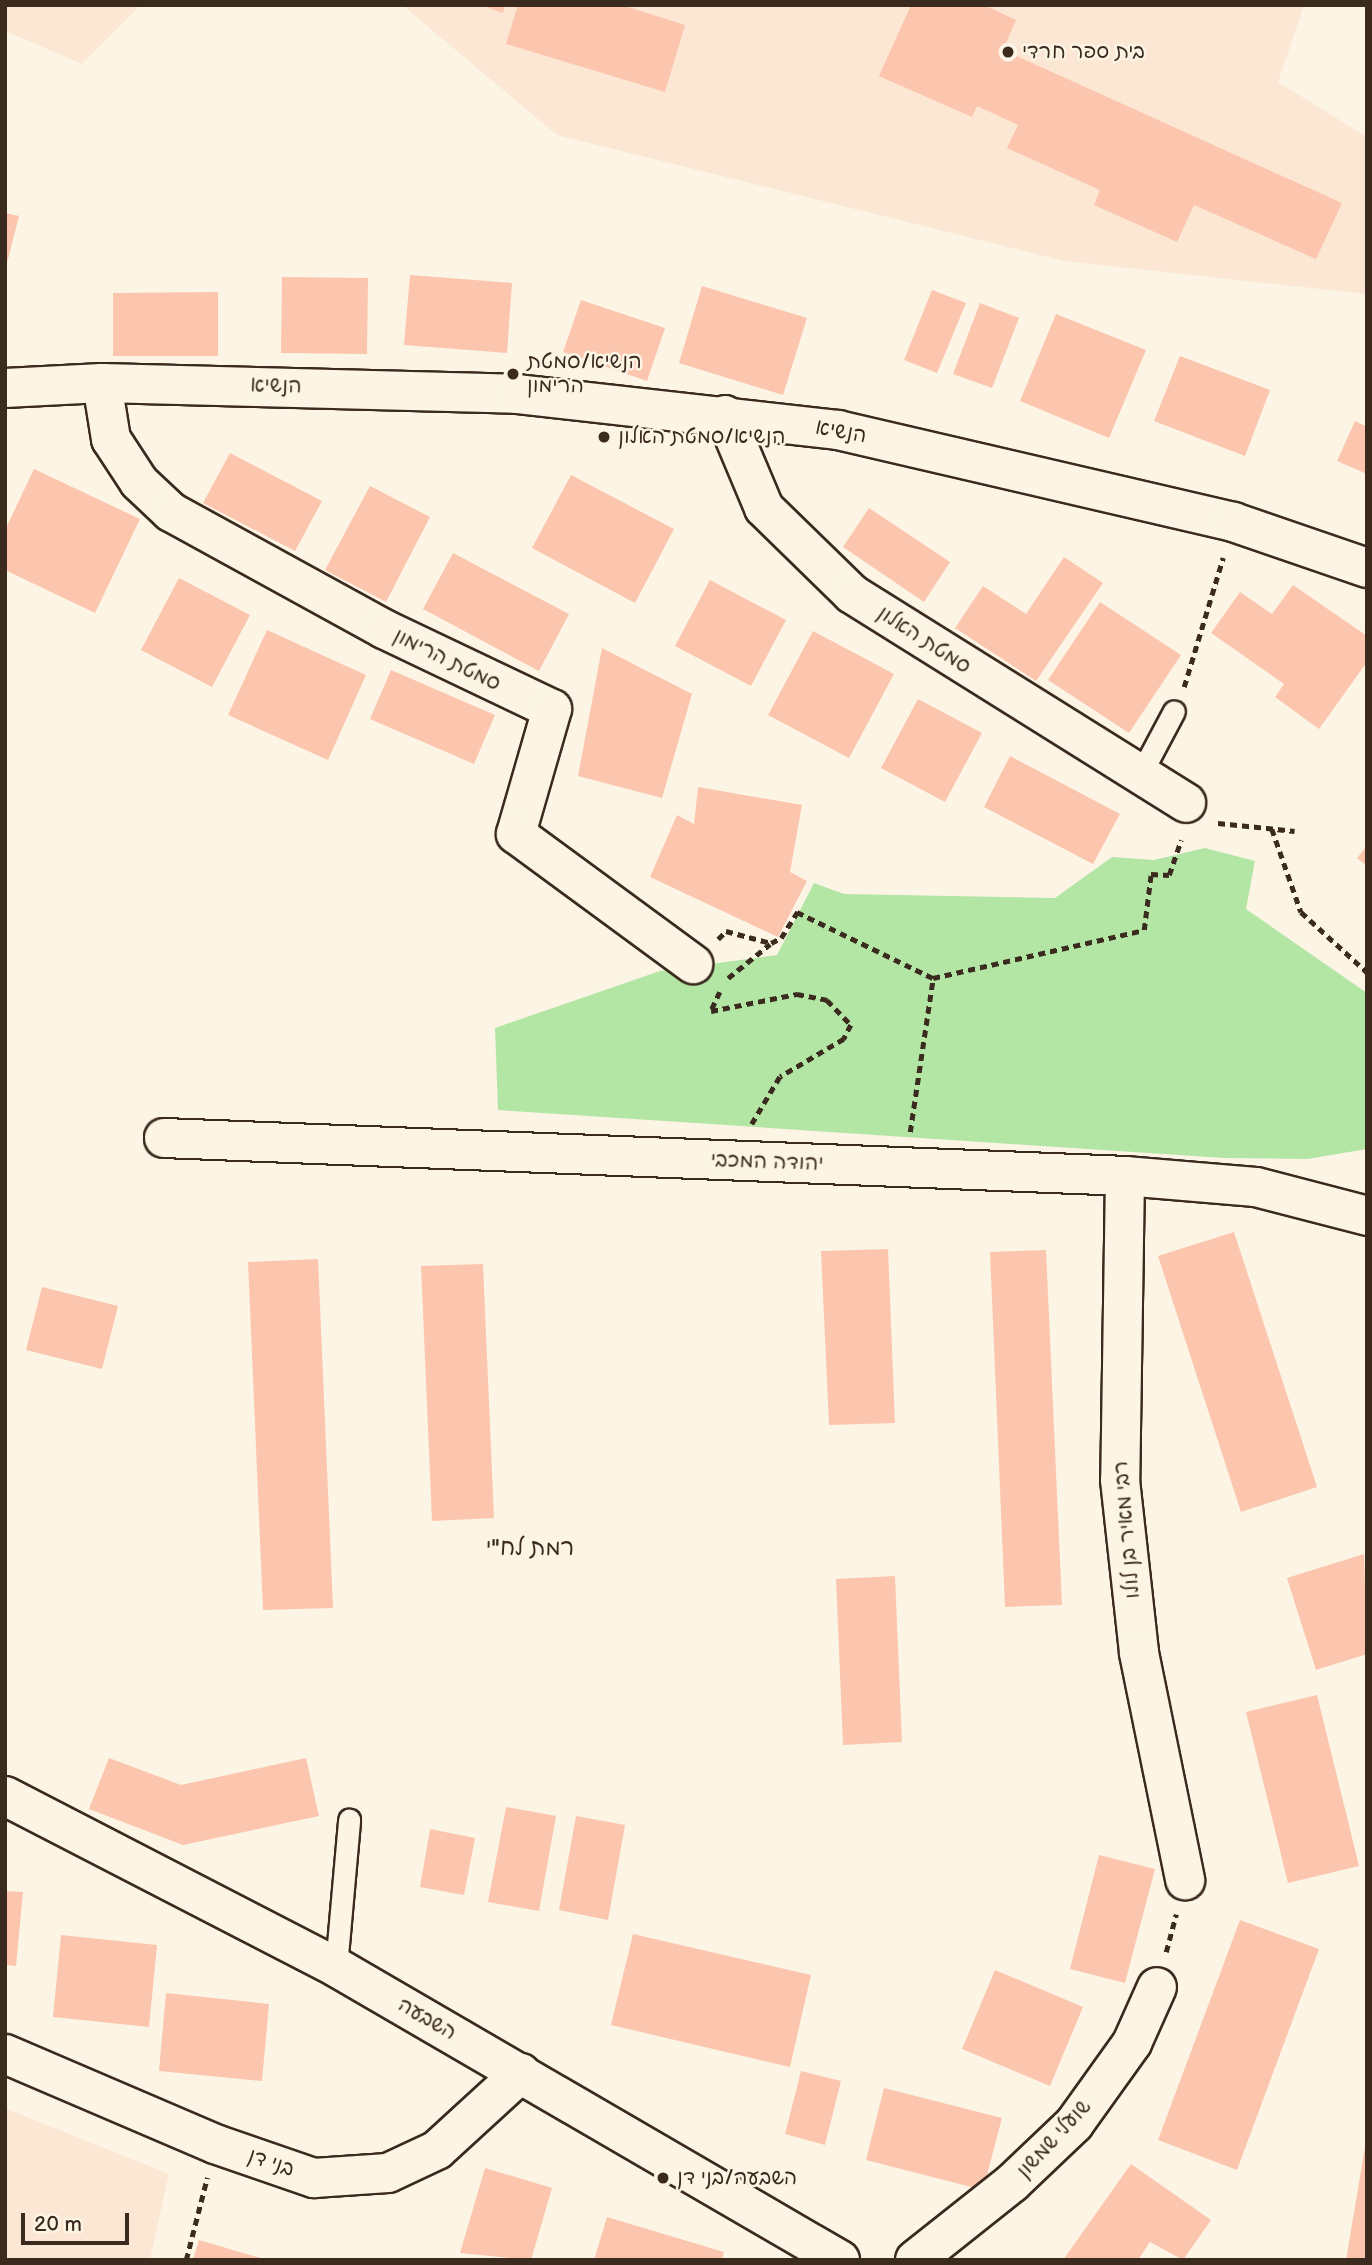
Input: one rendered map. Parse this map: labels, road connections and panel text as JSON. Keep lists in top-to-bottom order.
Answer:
{
  "streets": {
    "street": [
      "הנשיא",
      "סמטת האלון",
      "סמטת הרימון",
      "יהודה המכבי",
      "רבי מאיר בן לולו",
      "השבעה",
      "שועלי שמשון",
      "בני דן"
    ]
  },
  "crossings": [
    ["הנשיא", "סמטת האלון"],
    ["הנשיא", "סמטת הרימון"],
    ["יהודה המכבי", "רבי מאיר בן לולו"],
    ["השבעה", "בני דן"]
  ],
  "districts": ["רמת לח\"י"],
  "places": [
    "בית ספר חרדי",
    "הנשיא/סמטת הרימון",
    "הנשיא/סמטת האלון",
    "השבעה/בני דן"
  ],
  "scale_bar": "20 m"
}
